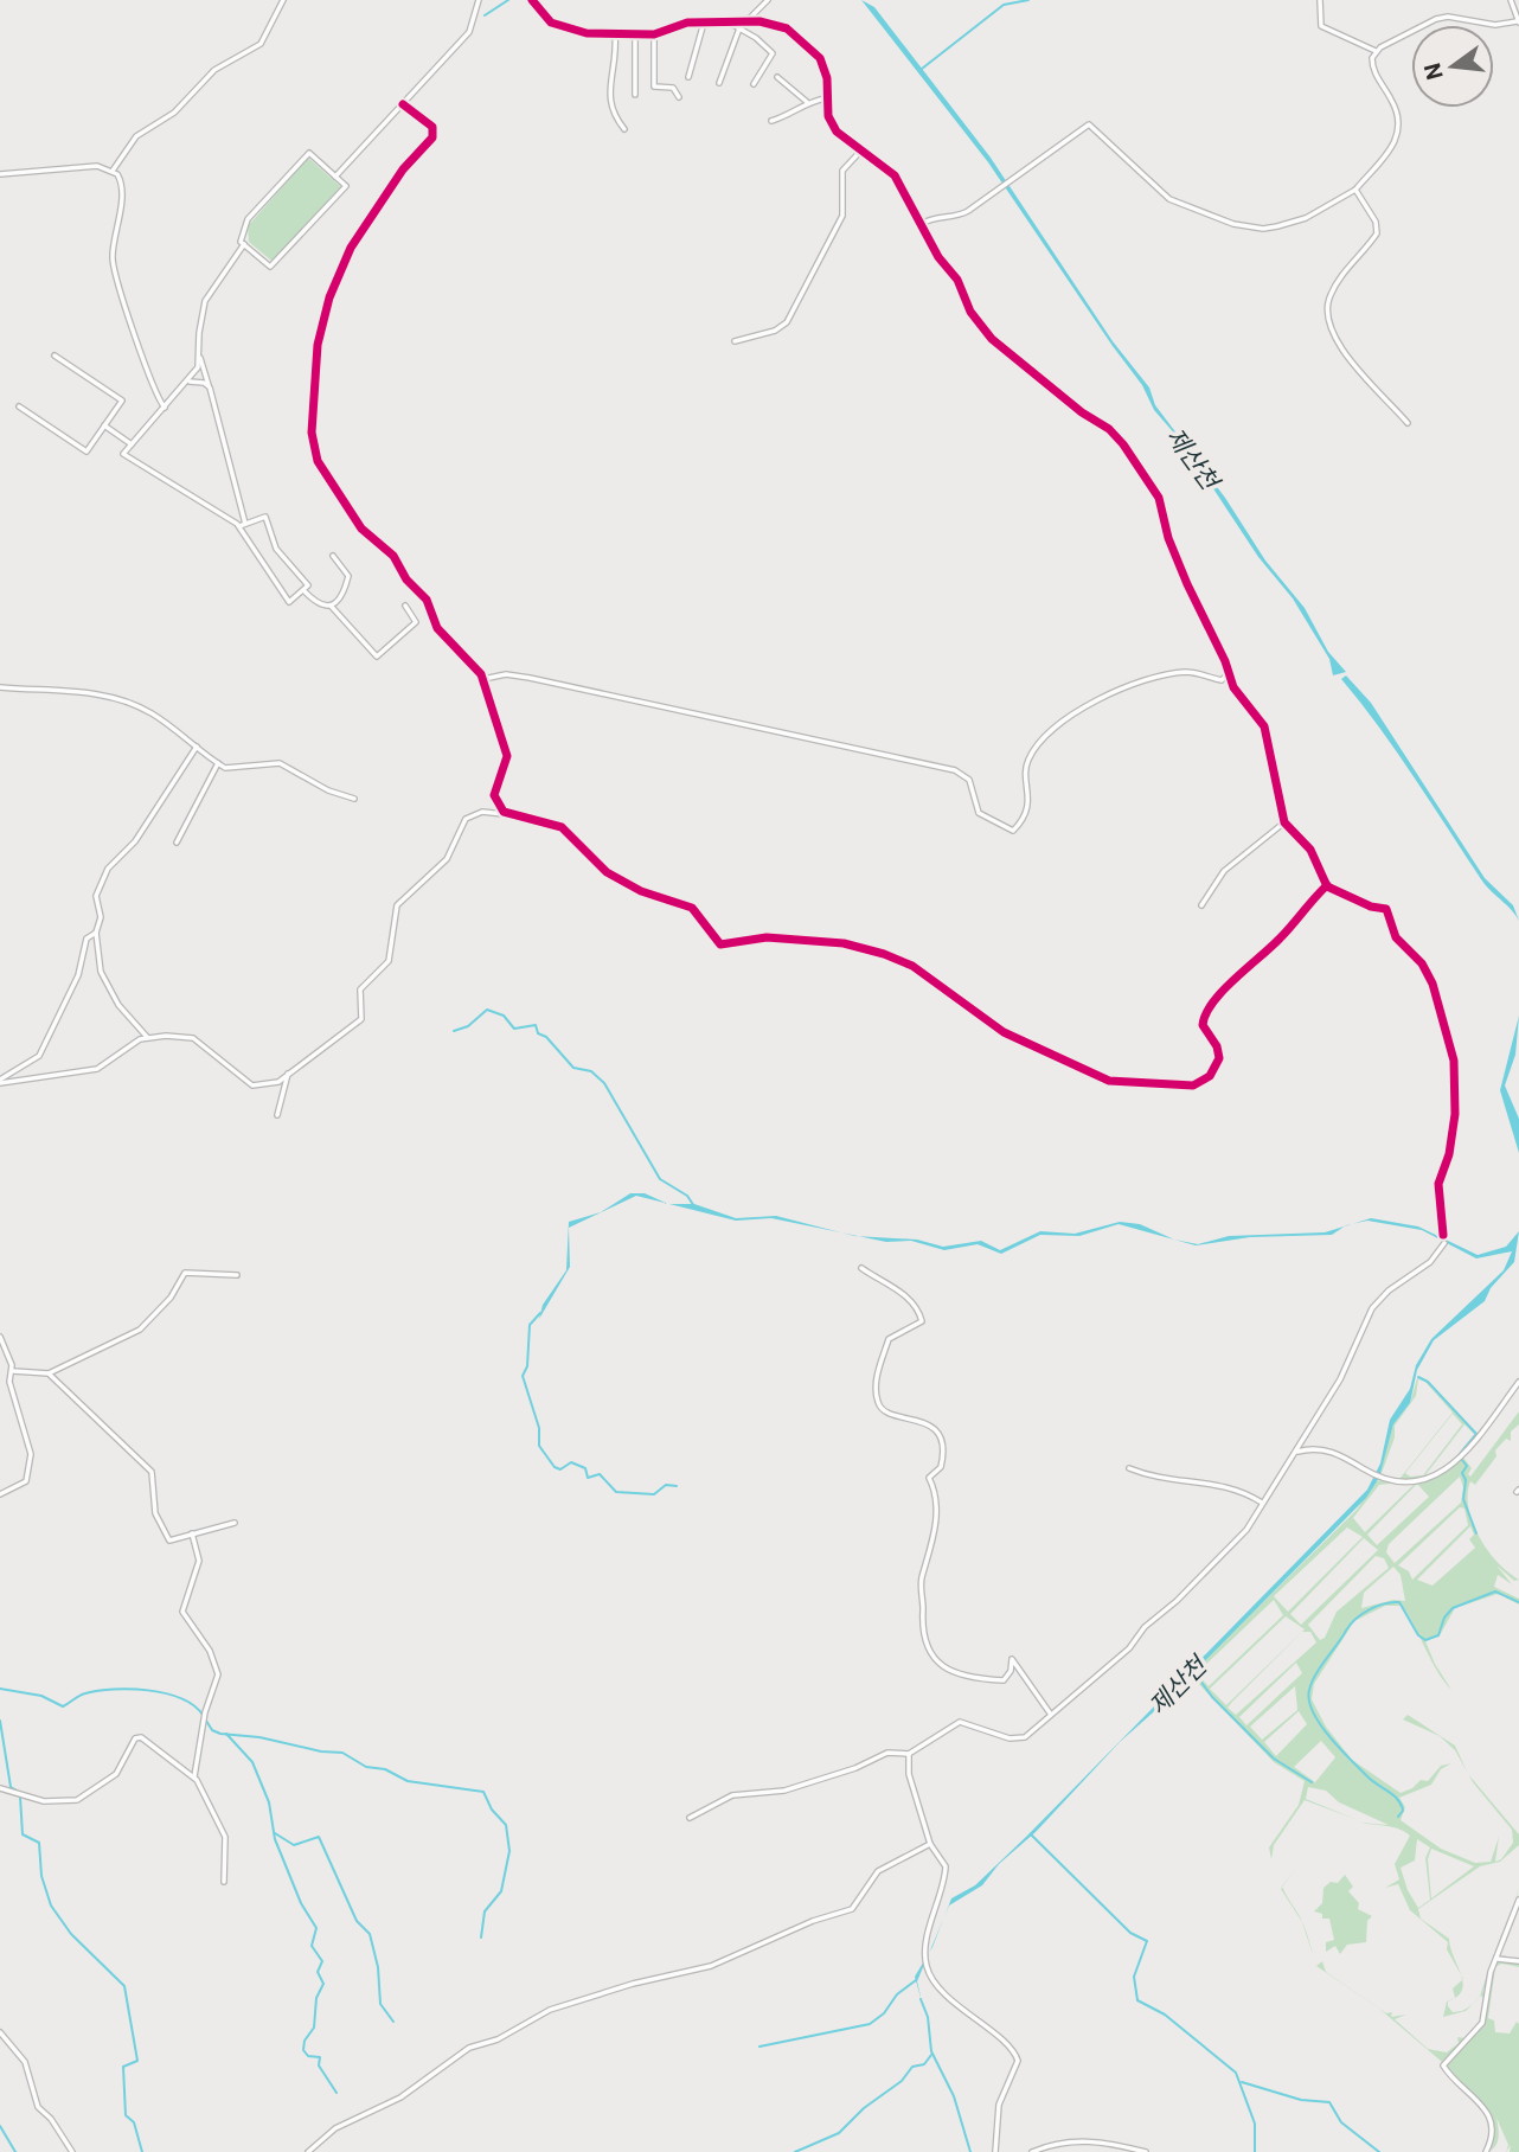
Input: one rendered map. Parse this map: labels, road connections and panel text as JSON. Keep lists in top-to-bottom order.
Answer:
{
  "water": ["제산천"],
  "north": "left"
}
